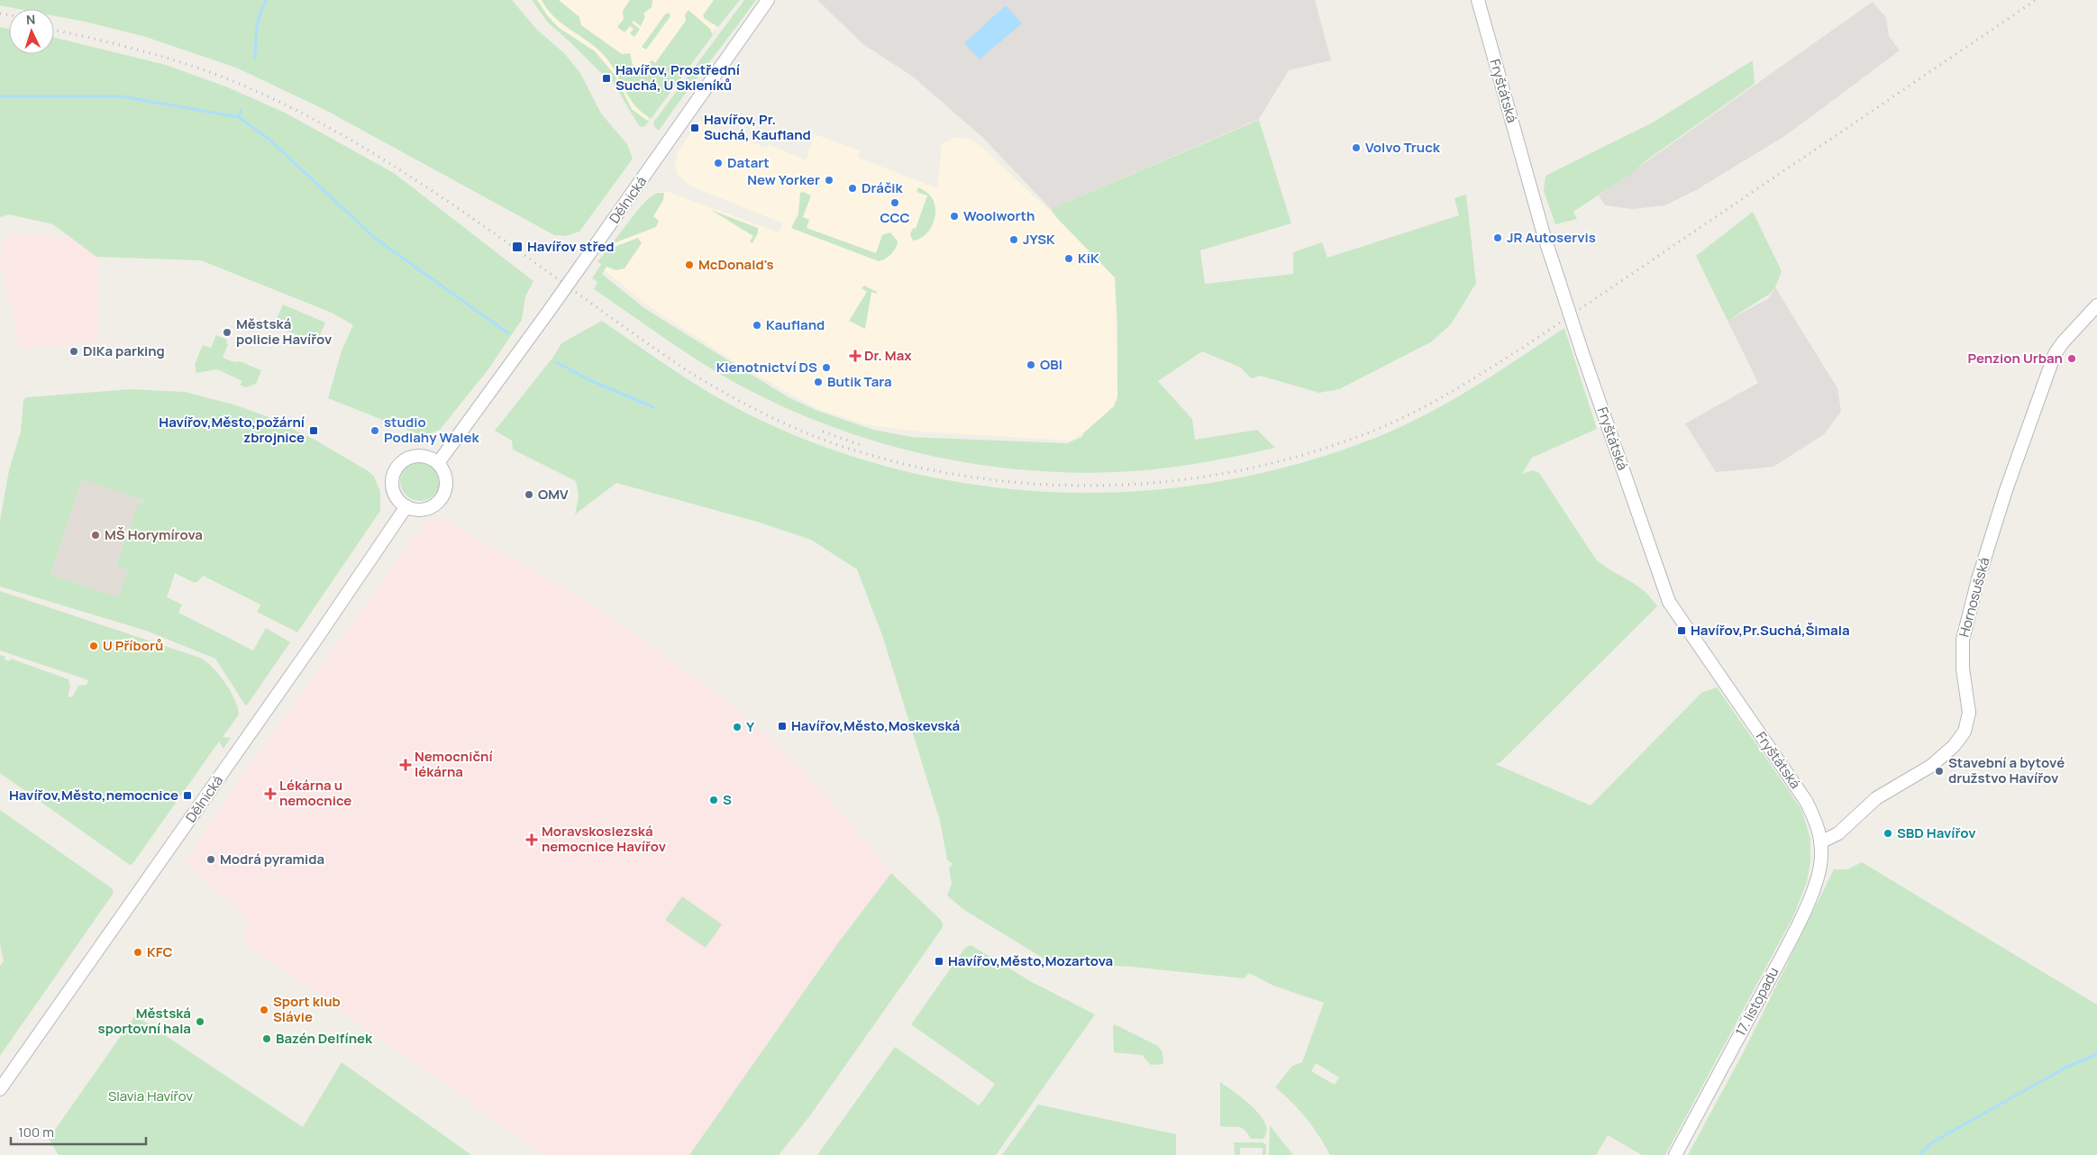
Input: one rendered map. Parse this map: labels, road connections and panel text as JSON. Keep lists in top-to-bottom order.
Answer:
{
  "streets": {
    "street": [
      "Fryštátská",
      "Dělnická",
      "Hornosušská",
      "17. listopadu"
    ]
  },
  "crossings": [
    ["Fryštátská", "Hornosušská"],
    ["Fryštátská", "17. listopadu"],
    ["Hornosušská", "17. listopadu"]
  ],
  "parks": ["Slavia Havířov"],
  "places": {
    "transit": [
      "Havířov, Prostřední Suchá, U Skleníků",
      "Havířov, Pr. Suchá, Kaufland",
      "Havířov střed",
      "Havířov,Město,požární zbrojnice",
      "Havířov,Pr.Suchá,Šimala",
      "Havířov,Město,Moskevská",
      "Havířov,Město,nemocnice",
      "Havířov,Město,Mozartova"
    ],
    "other": [
      "Volvo Truck",
      "Datart",
      "New Yorker",
      "Dráčik",
      "CCC",
      "Woolworth",
      "JR Autoservis",
      "JYSK",
      "KiK",
      "McDonald's",
      "Kaufland",
      "Městská policie Havířov",
      "DIKa parking",
      "Penzion Urban",
      "OBI",
      "Klenotnictví DS",
      "Butik Tara",
      "studio Podlahy Walek",
      "OMV",
      "MŠ Horymírova",
      "U Příborů",
      "Y",
      "Stavební a bytové družstvo Havířov",
      "S",
      "SBD Havířov",
      "Modrá pyramida",
      "KFC",
      "Sport klub Slávie",
      "Městská sportovní hala",
      "Bazén Delfínek"
    ],
    "health": [
      "Dr. Max",
      "Nemocniční lékárna",
      "Lékárna u nemocnice",
      "Moravskoslezská nemocnice Havířov"
    ]
  },
  "scale_bar": "100 m",
  "north": "top"
}
